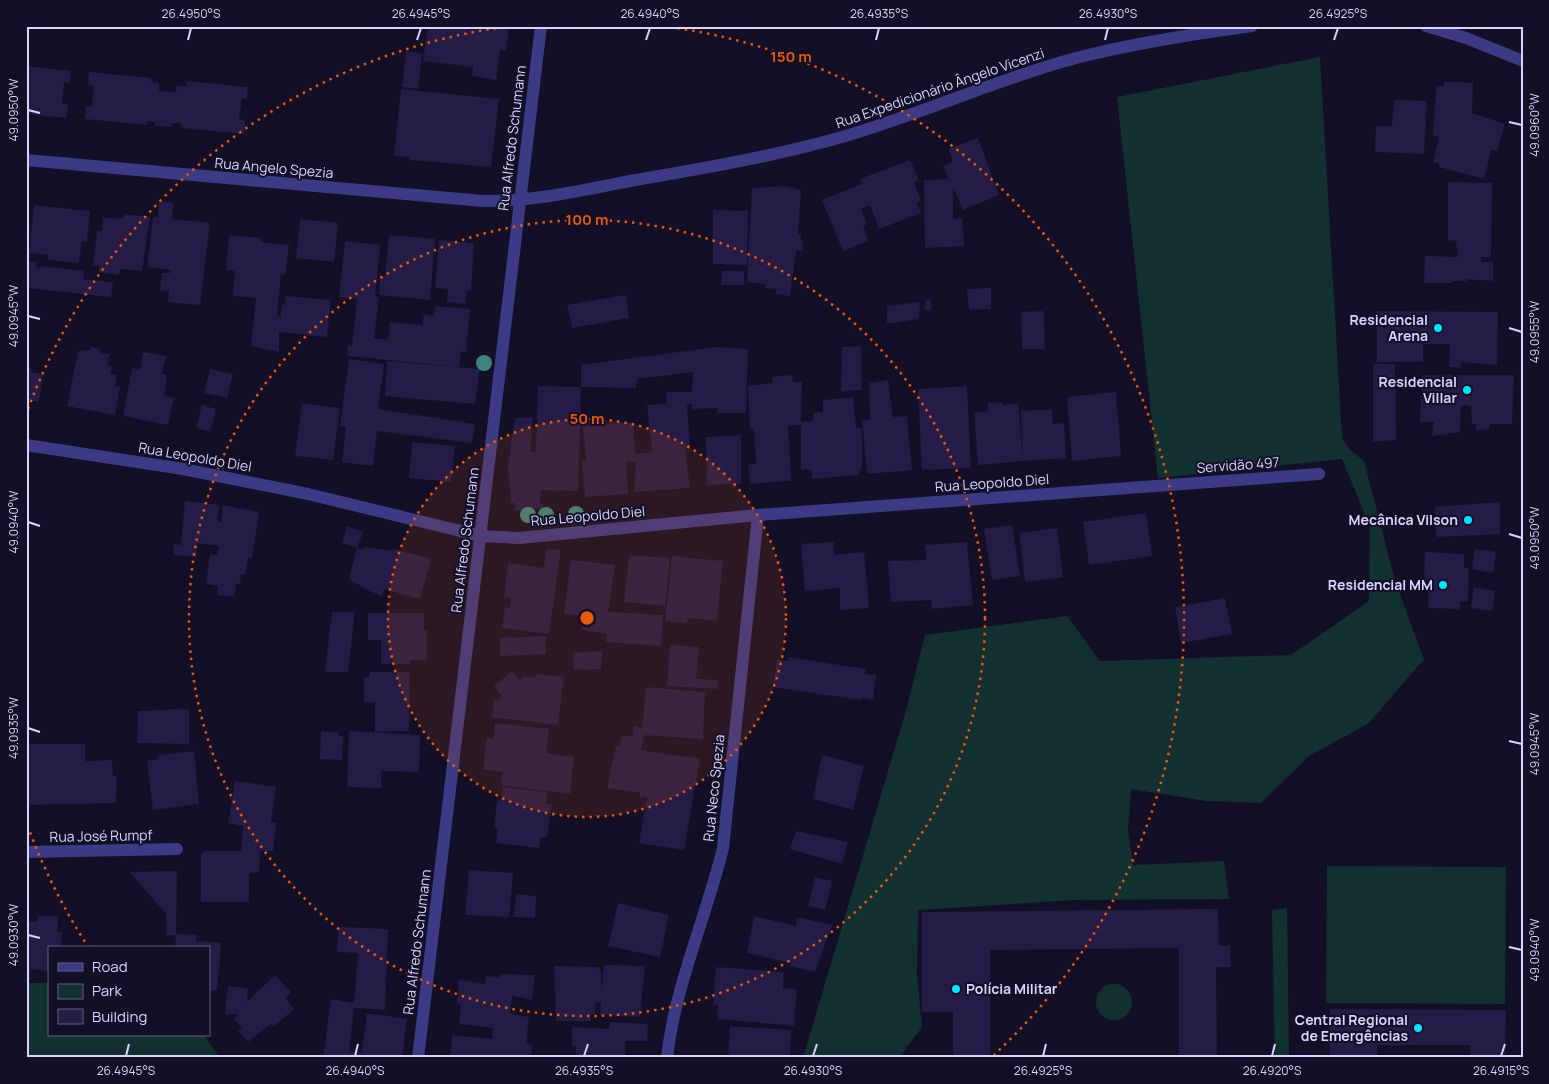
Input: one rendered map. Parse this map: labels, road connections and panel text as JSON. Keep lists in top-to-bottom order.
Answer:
{
  "streets": {
    "street": [
      "Rua Expedicionário Ângelo Vicenzi",
      "Rua Alfredo Schumann",
      "Rua Angelo Spezia",
      "Rua Leopoldo Diel",
      "Servidão 497",
      "Rua Neco Spezia",
      "Rua José Rumpf"
    ]
  },
  "crossings": [
    ["Rua Expedicionário Ângelo Vicenzi", "Rua Alfredo Schumann"],
    ["Rua Expedicionário Ângelo Vicenzi", "Rua Angelo Spezia"],
    ["Rua Alfredo Schumann", "Rua Angelo Spezia"],
    ["Rua Alfredo Schumann", "Rua Leopoldo Diel"],
    ["Rua Leopoldo Diel", "Servidão 497"],
    ["Rua Leopoldo Diel", "Rua Neco Spezia"]
  ],
  "places": [
    "Residencial Arena",
    "Residencial Villar",
    "Mecânica Vilson",
    "Residencial MM",
    "Polícia Militar",
    "Central Regional de Emergências"
  ],
  "legend": ["Road", "Park", "Building"],
  "coordinates": [
    "26.4950°S",
    "26.4945°S",
    "26.4940°S",
    "26.4935°S",
    "26.4930°S",
    "26.4925°S",
    "49.0950°W",
    "49.0960°W",
    "49.0945°W",
    "49.0955°W",
    "49.0940°W",
    "49.0935°W",
    "49.0930°W",
    "26.4920°S",
    "26.4915°S"
  ],
  "rings": ["150 m", "100 m", "50 m"]
}
